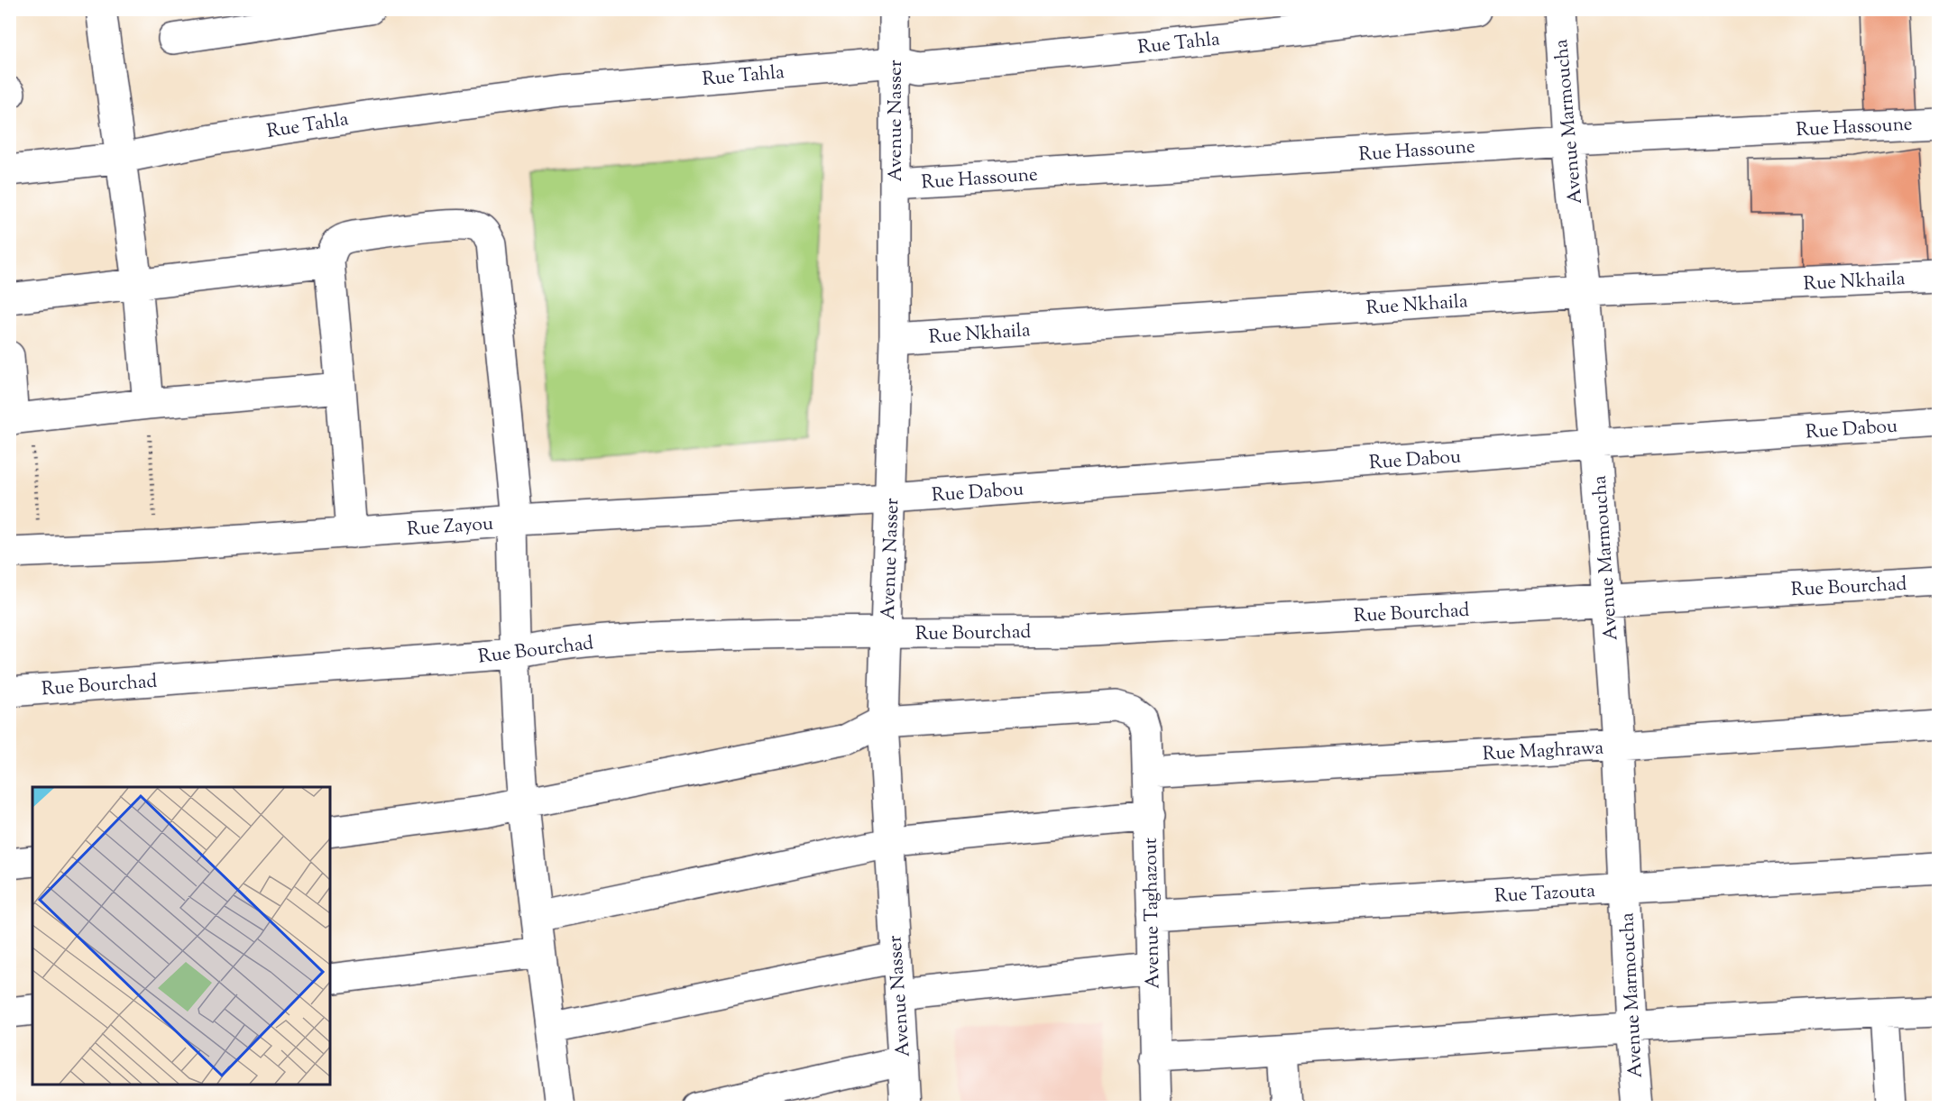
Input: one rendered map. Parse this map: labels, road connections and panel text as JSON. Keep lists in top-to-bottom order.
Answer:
{
  "streets": {
    "street": [
      "Rue Tahla",
      "Avenue Nasser",
      "Avenue Marmoucha",
      "Rue Hassoune",
      "Rue Nkhaila",
      "Rue Dabou",
      "Rue Zayou",
      "Rue Bourchad",
      "Rue Maghrawa",
      "Rue Tazouta",
      "Avenue Taghazout"
    ]
  },
  "crossings": [
    ["Rue Tahla", "Avenue Nasser"],
    ["Avenue Nasser", "Rue Hassoune"],
    ["Avenue Nasser", "Rue Nkhaila"],
    ["Avenue Nasser", "Rue Dabou"],
    ["Avenue Nasser", "Rue Zayou"],
    ["Avenue Nasser", "Rue Bourchad"],
    ["Avenue Nasser", "Avenue Taghazout"],
    ["Avenue Marmoucha", "Rue Hassoune"],
    ["Avenue Marmoucha", "Rue Nkhaila"],
    ["Avenue Marmoucha", "Rue Dabou"],
    ["Avenue Marmoucha", "Rue Bourchad"],
    ["Avenue Marmoucha", "Rue Maghrawa"],
    ["Avenue Marmoucha", "Rue Tazouta"],
    ["Rue Dabou", "Rue Zayou"],
    ["Rue Maghrawa", "Avenue Taghazout"],
    ["Rue Tazouta", "Avenue Taghazout"]
  ]
}
